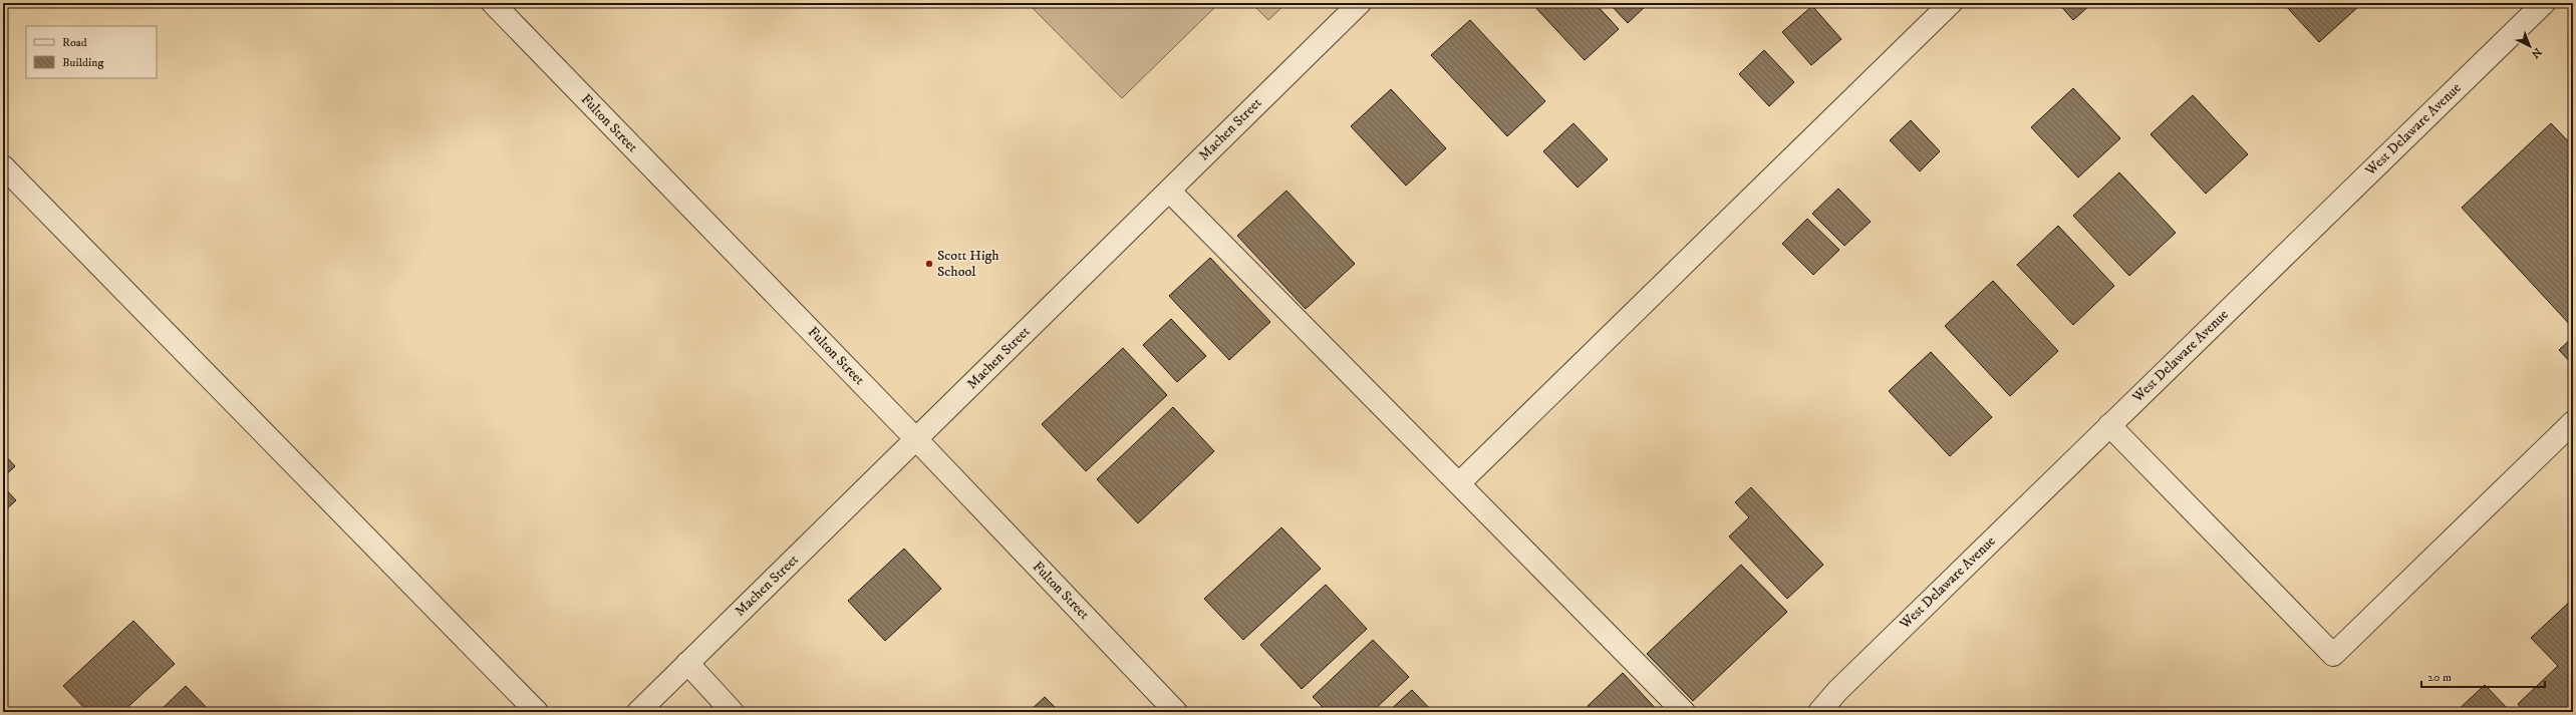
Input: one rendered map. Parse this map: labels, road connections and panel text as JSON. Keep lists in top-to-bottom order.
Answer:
{
  "streets": {
    "street": ["Fulton Street", "Machen Street", "West Delaware Avenue"]
  },
  "crossings": [
    ["Fulton Street", "Machen Street"]
  ],
  "places": ["Scott High School"],
  "legend": ["Road", "Building"],
  "scale_bar": "20 m",
  "north": "bottom right"
}
